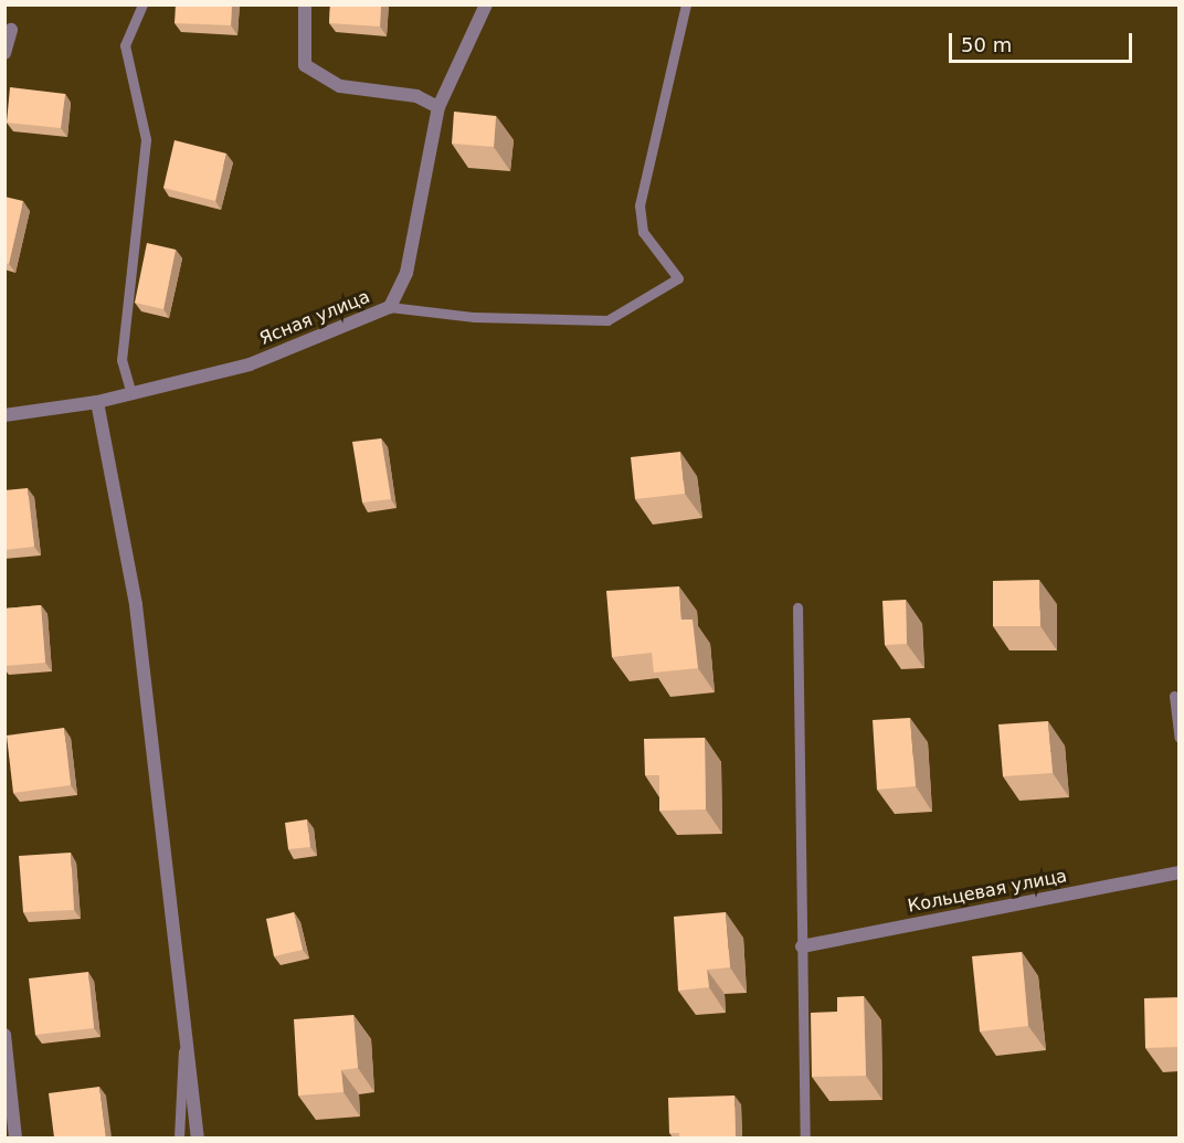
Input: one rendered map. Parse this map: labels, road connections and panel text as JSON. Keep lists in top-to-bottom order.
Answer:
{
  "streets": {
    "street": ["Ясная улица", "Кольцевая улица"]
  },
  "scale_bar": "50 m"
}
